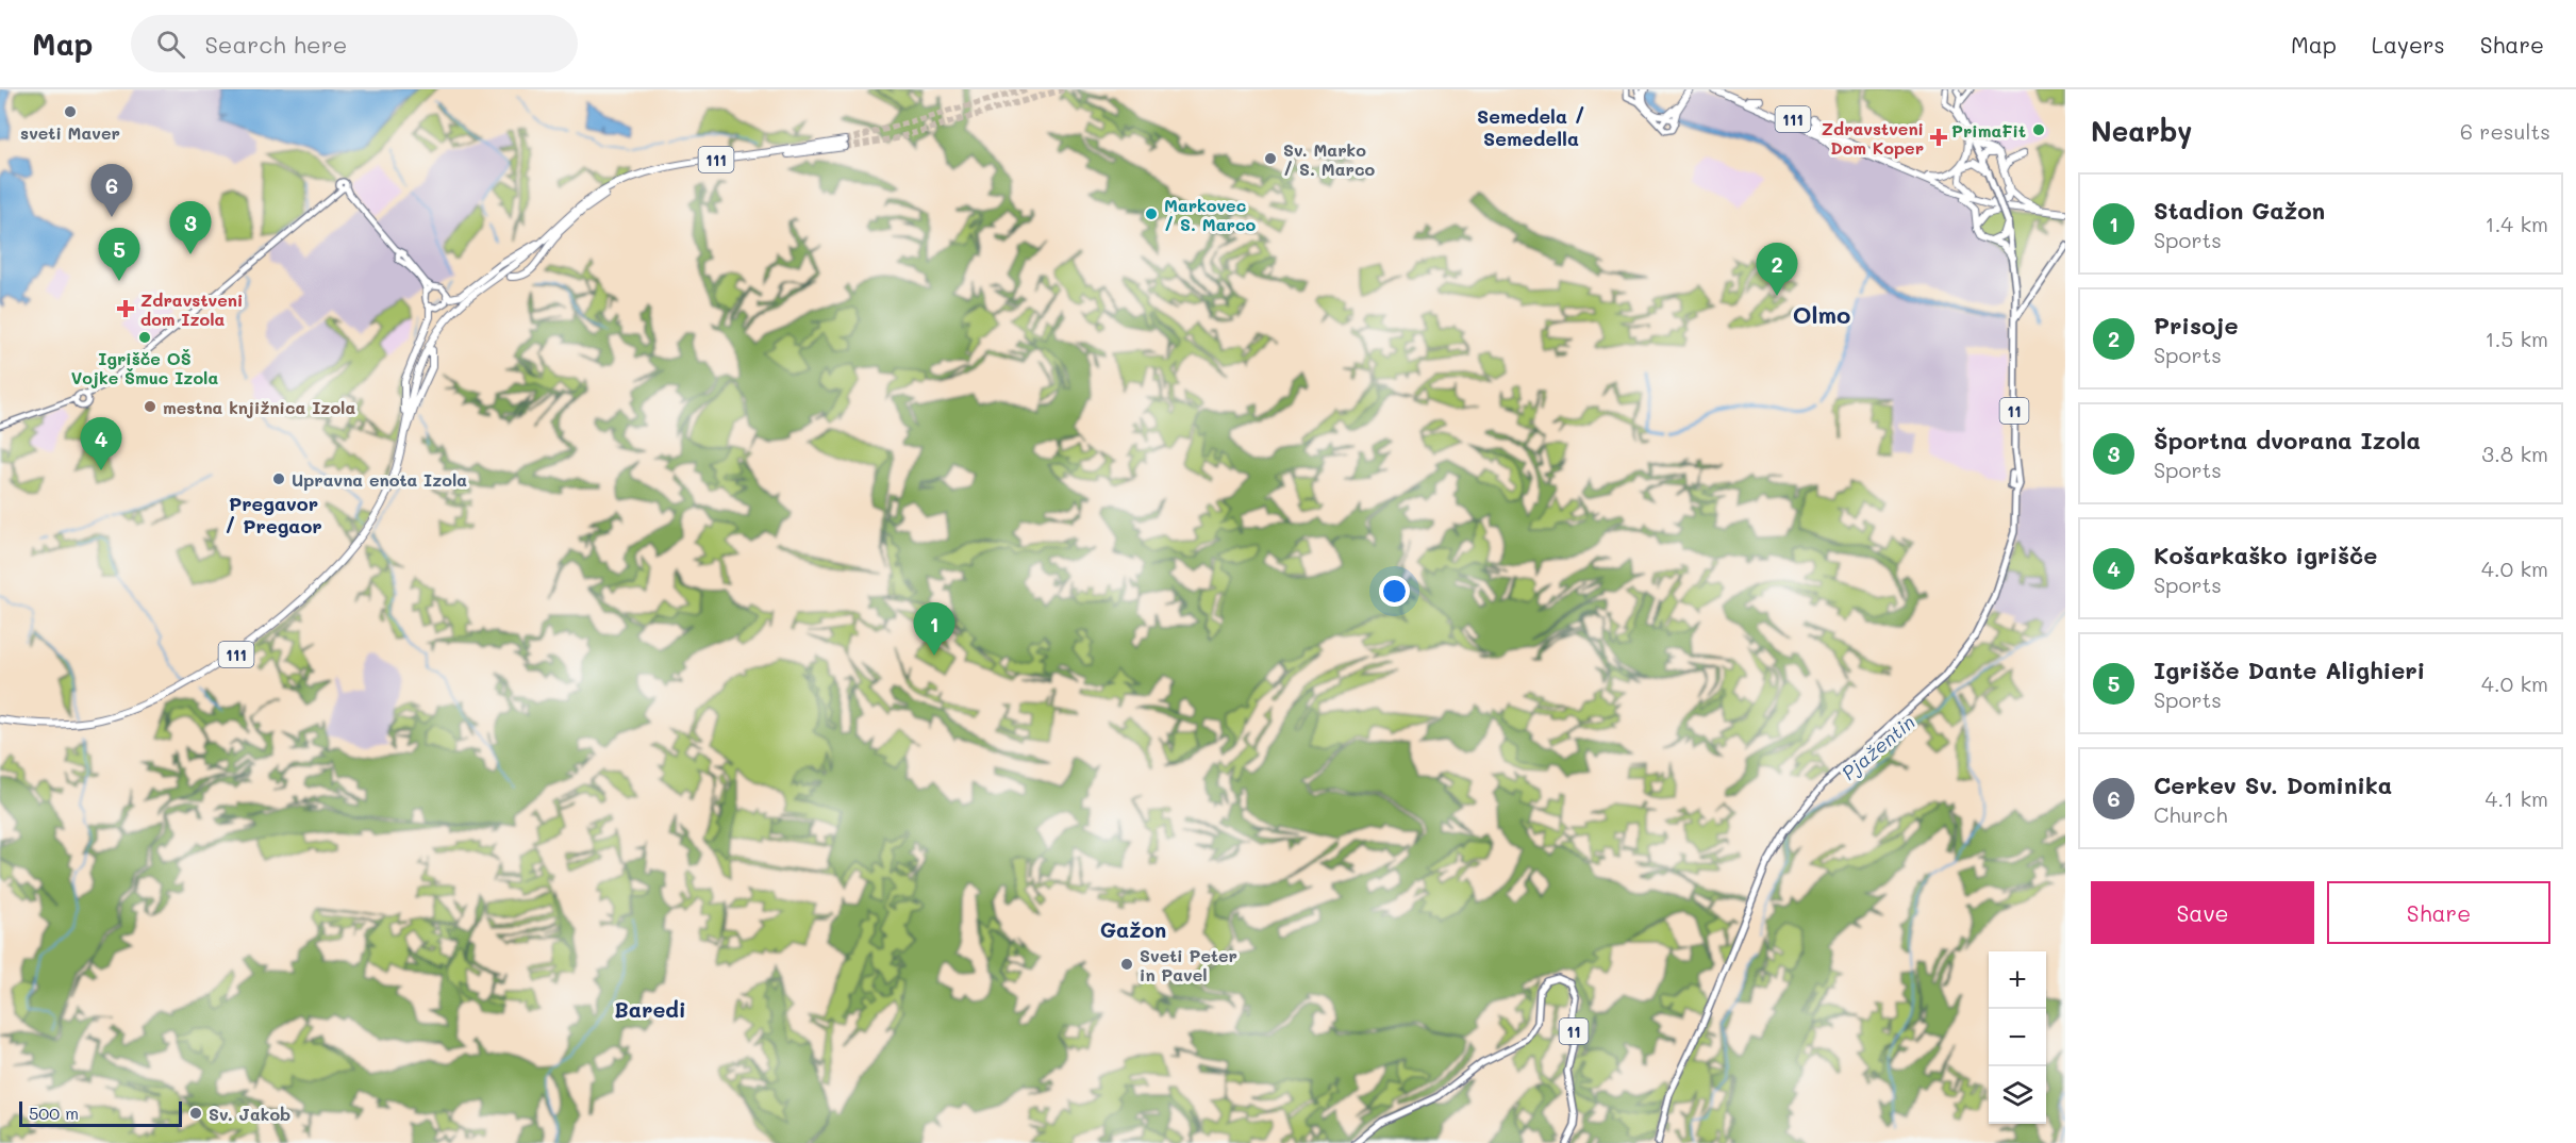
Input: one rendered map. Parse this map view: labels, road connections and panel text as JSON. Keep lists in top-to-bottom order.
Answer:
{
  "streets": {
    "highway": ["111"],
    "main road": ["11"]
  },
  "districts": [
    "Semedela / Semedella",
    "Olmo",
    "Pregavor / Pregaor",
    "Gažon",
    "Baredi"
  ],
  "water": ["Pjažentin"],
  "places": {
    "other": [
      "sveti Maver",
      "PrimaFit",
      "Sv. Marko / S. Marco",
      "Markovec / S. Marco",
      "Igrišče OŠ Vojke Šmuc Izola",
      "mestna knjižnica Izola",
      "Upravna enota Izola",
      "Sveti Peter in Pavel",
      "Sv. Jakob"
    ],
    "health": ["Zdravstveni Dom Koper", "Zdravstveni dom Izola"]
  },
  "scale_bar": "500 m",
  "page": {
    "header": "Map",
    "search": "Search here",
    "nav": ["Map", "Layers", "Share"],
    "heading": ["Nearby", "6 results"],
    "pins": [
      "6",
      "3",
      "5",
      "2",
      "4",
      "1"
    ],
    "list": [
      {
        "mark": "1",
        "name": "Stadion Gažon",
        "note": "Sports",
        "value": "1.4 km"
      },
      {
        "mark": "2",
        "name": "Prisoje",
        "note": "Sports",
        "value": "1.5 km"
      },
      {
        "mark": "3",
        "name": "Športna dvorana Izola",
        "note": "Sports",
        "value": "3.8 km"
      },
      {
        "mark": "4",
        "name": "Košarkaško igrišče",
        "note": "Sports",
        "value": "4.0 km"
      },
      {
        "mark": "5",
        "name": "Igrišče Dante Alighieri",
        "note": "Sports",
        "value": "4.0 km"
      },
      {
        "mark": "6",
        "name": "Cerkev Sv. Dominika",
        "note": "Church",
        "value": "4.1 km"
      }
    ],
    "buttons": ["Save", "Share"],
    "map_buttons": ["+", "−"],
    "scale": "500 m"
  }
}
